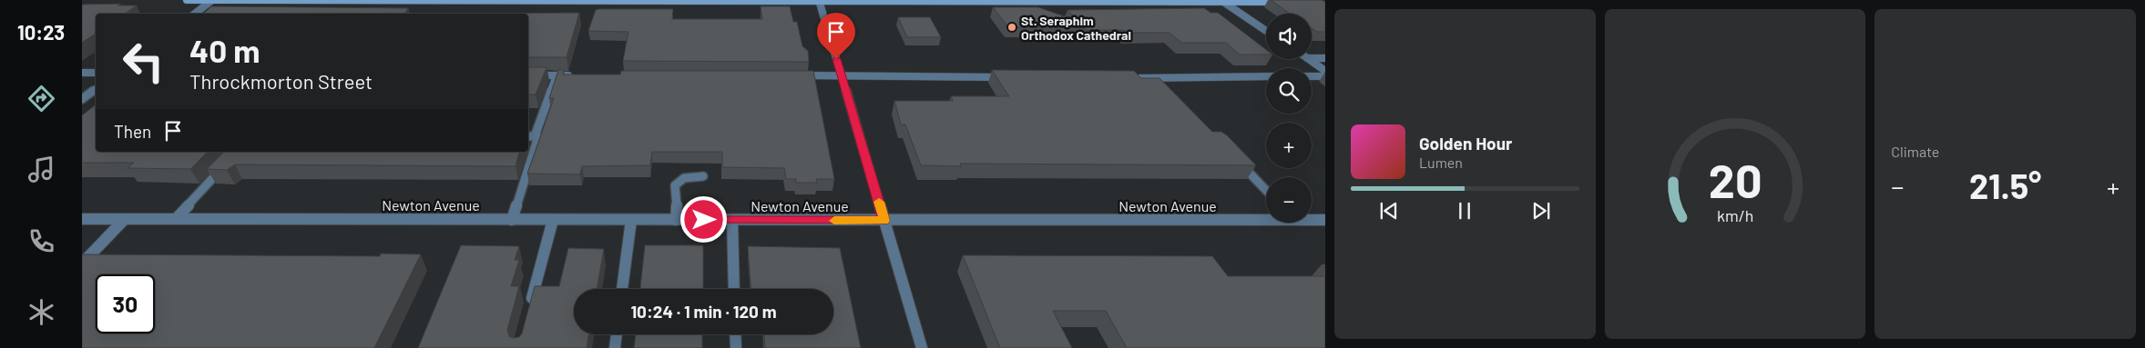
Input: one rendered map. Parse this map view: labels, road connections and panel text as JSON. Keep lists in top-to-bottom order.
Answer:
{
  "streets": {
    "street": ["Newton Avenue"]
  },
  "places": ["St. Seraphim Orthodox Cathedral"],
  "page": {
    "tabs": "10:23",
    "tile": "Climate",
    "map_buttons": ["+", "−"],
    "turn": ["40 m", "Throckmorton Street"],
    "then": "Then",
    "song": ["Golden Hour", "Lumen"],
    "heat": ["−", "21.5°", "+"],
    "limit": "30",
    "trip": "10:24 · 1 min · 120 m",
    "gauge": ["20", "km/h"]
  }
}
